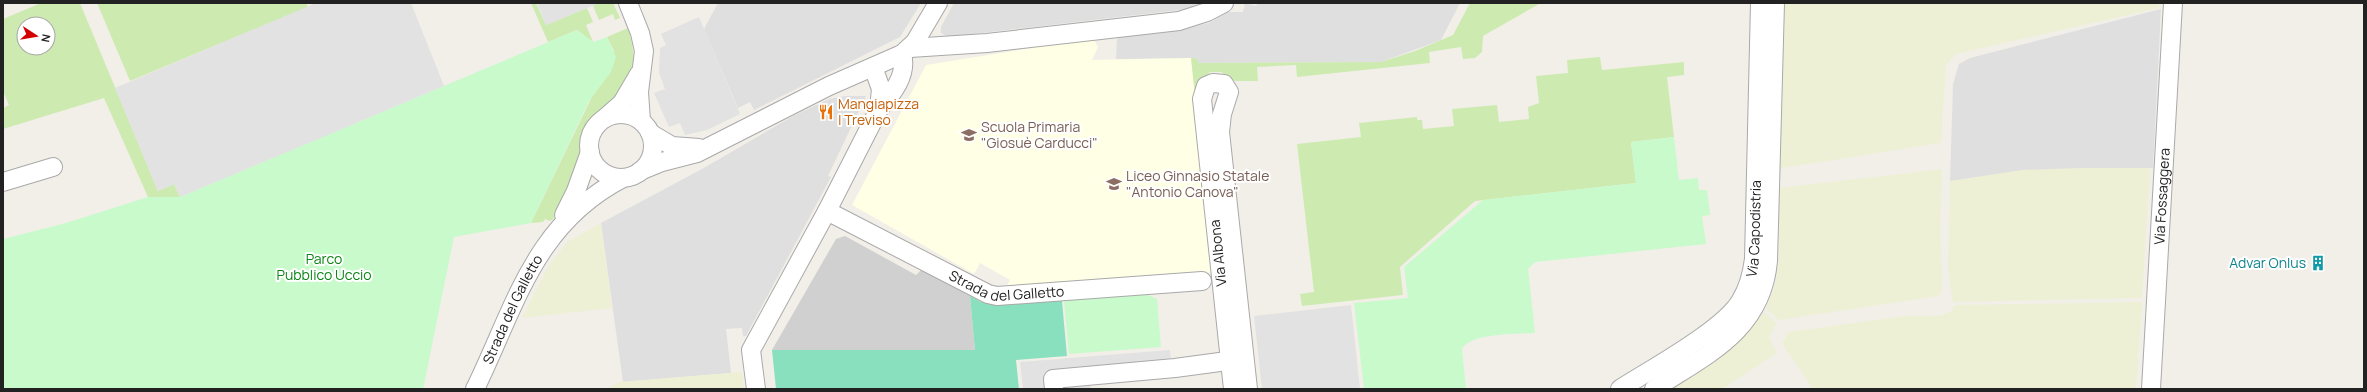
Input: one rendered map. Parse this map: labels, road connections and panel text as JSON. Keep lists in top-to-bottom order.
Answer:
{
  "streets": {
    "street": [
      "Via Fossaggera",
      "Via Capodistria",
      "Via Albona",
      "Strada del Galletto"
    ]
  },
  "parks": ["Parco Pubblico Uccio"],
  "places": {
    "restaurant": ["Mangiapizza | Treviso"],
    "school or university": ["Scuola Primaria \"Giosuè Carducci\"", "Liceo Ginnasio Statale \"Antonio Canova\""],
    "building": ["Advar Onlus"]
  },
  "north": "right"
}
